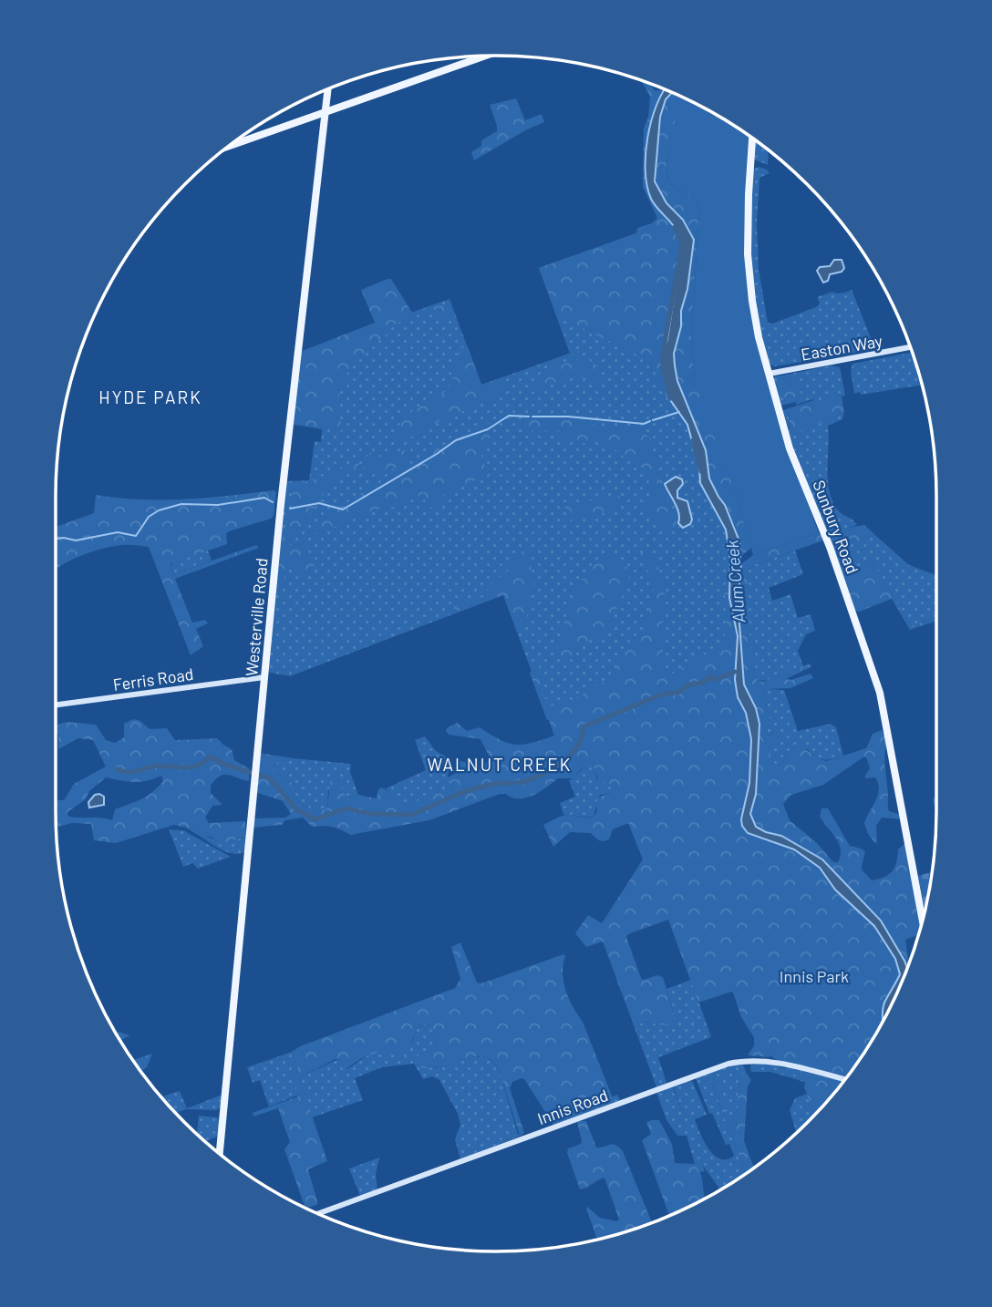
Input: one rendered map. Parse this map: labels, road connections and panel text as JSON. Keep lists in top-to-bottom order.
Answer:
{
  "streets": {
    "main road": [
      "Easton Way",
      "Sunbury Road",
      "Westerville Road",
      "Ferris Road",
      "Innis Road"
    ]
  },
  "crossings": [
    ["Easton Way", "Sunbury Road"],
    ["Westerville Road", "Ferris Road"]
  ],
  "districts": ["HYDE PARK", "WALNUT CREEK"],
  "water": ["Alum Creek"],
  "parks": ["Innis Park"]
}
